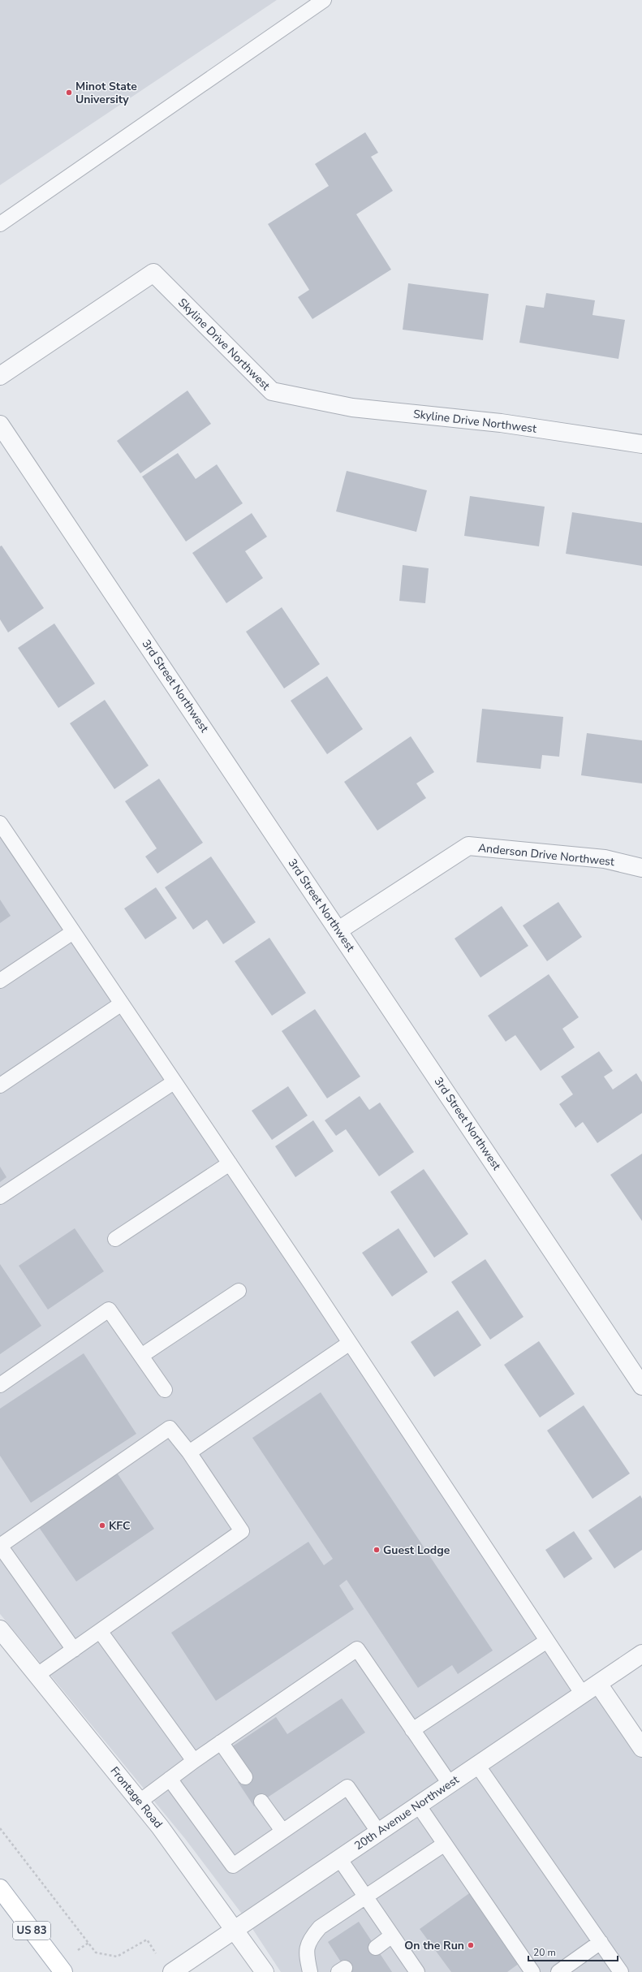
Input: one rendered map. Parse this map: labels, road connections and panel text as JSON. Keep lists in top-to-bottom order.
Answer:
{
  "streets": {
    "main road": ["US 83"],
    "street": [
      "Skyline Drive Northwest",
      "3rd Street Northwest",
      "Anderson Drive Northwest",
      "Frontage Road",
      "20th Avenue Northwest"
    ]
  },
  "crossings": [
    ["3rd Street Northwest", "Anderson Drive Northwest"],
    ["Frontage Road", "20th Avenue Northwest"]
  ],
  "places": [
    "Minot State University",
    "KFC",
    "Guest Lodge",
    "On the Run"
  ],
  "scale_bar": "20 m"
}
